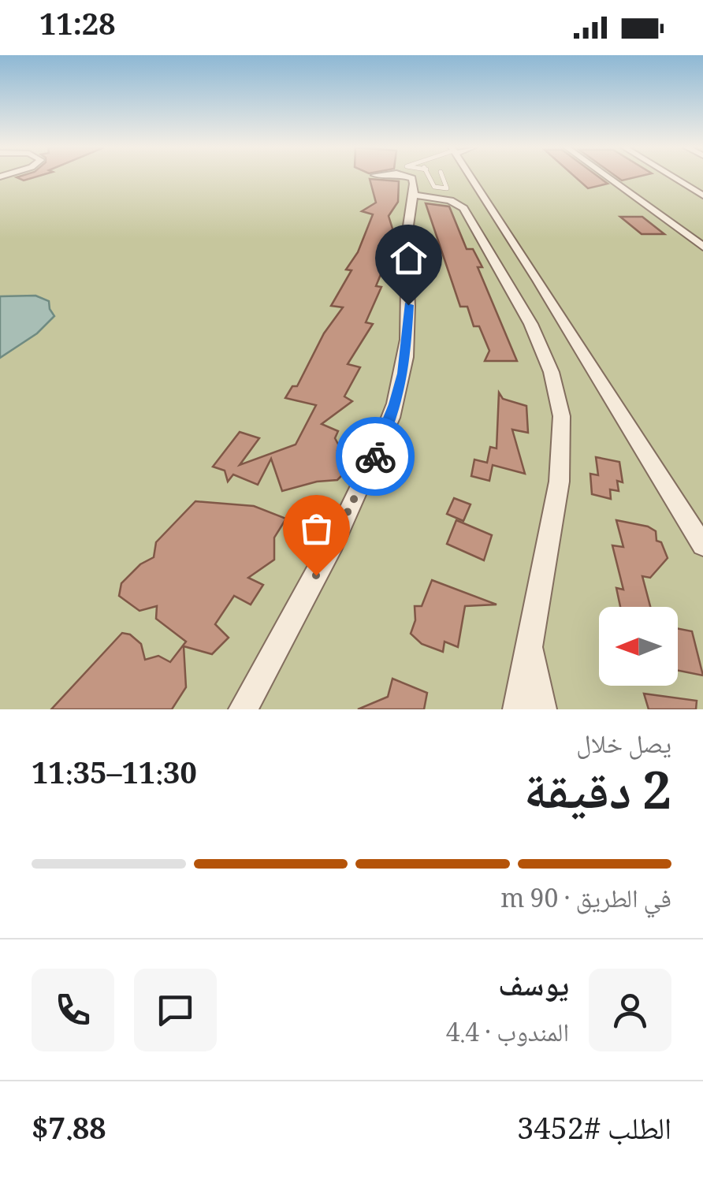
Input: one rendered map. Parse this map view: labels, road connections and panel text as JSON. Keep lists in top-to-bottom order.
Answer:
{
  "north": "left",
  "page": {
    "status": "11:28",
    "heading": ["2 دقيقة", "يصل خلال", "11:30–11:35"],
    "panel": [
      "يوسف",
      "المندوب · 4.4",
      "الطلب #3452",
      "$7.88"
    ],
    "bar": "في الطريق · 90 m"
  }
}
